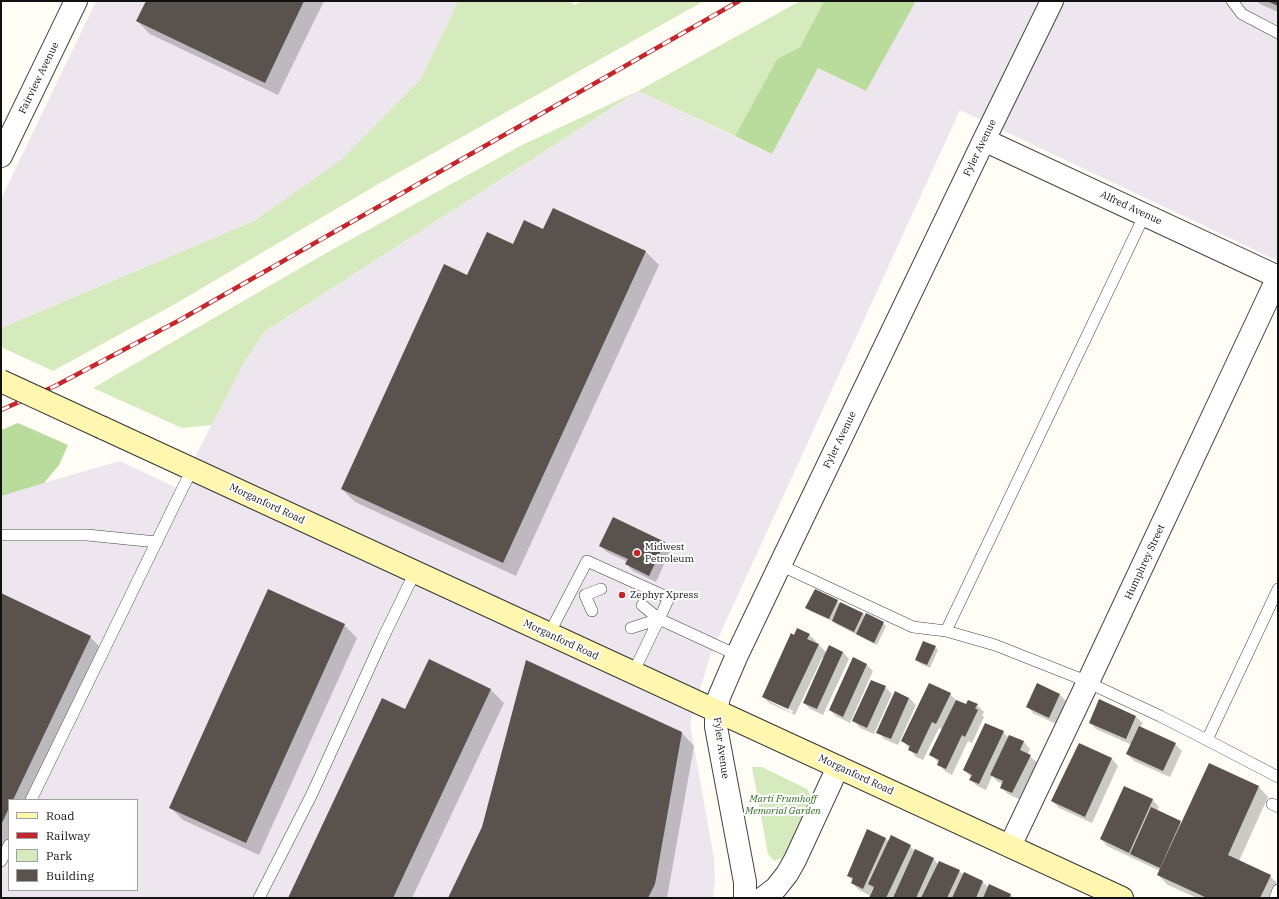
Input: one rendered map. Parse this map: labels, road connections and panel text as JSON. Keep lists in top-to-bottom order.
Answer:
{
  "streets": {
    "street": [
      "Fairview Avenue",
      "Fyler Avenue",
      "Alfred Avenue",
      "Morganford Road",
      "Humphrey Street"
    ]
  },
  "crossings": [
    ["Fyler Avenue", "Alfred Avenue"],
    ["Fyler Avenue", "Morganford Road"],
    ["Alfred Avenue", "Humphrey Street"],
    ["Morganford Road", "Humphrey Street"]
  ],
  "parks": ["Marti Frumhoff Memorial Garden"],
  "places": ["Midwest Petroleum", "Zephyr Xpress"],
  "legend": [
    "Road",
    "Railway",
    "Park",
    "Building"
  ]
}
